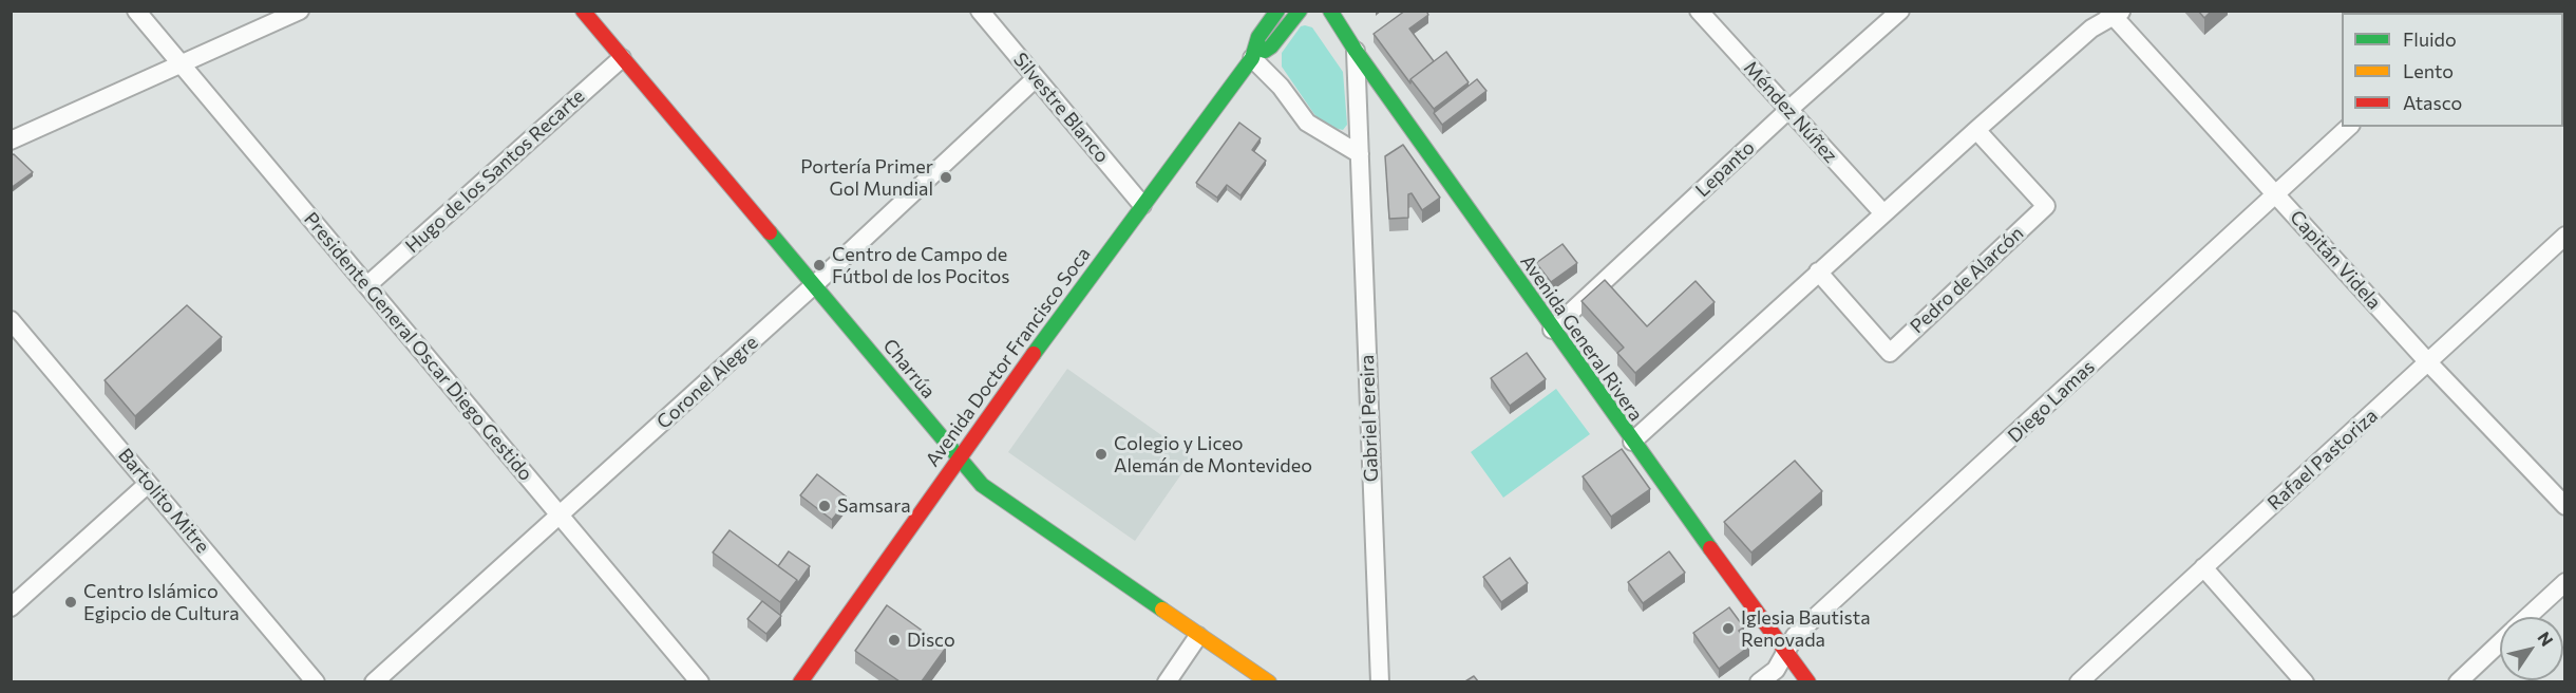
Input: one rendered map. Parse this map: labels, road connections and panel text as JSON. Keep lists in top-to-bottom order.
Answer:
{
  "streets": {
    "street": [
      "Silvestre Blanco",
      "Méndez Núñez",
      "Lepanto",
      "Hugo de los Santos Recarte",
      "Capitán Videla",
      "Pedro de Alarcón",
      "Avenida General Rivera",
      "Presidente General Oscar Diego Gestido",
      "Avenida Doctor Francisco Soca",
      "Charrúa",
      "Coronel Alegre",
      "Diego Lamas",
      "Gabriel Pereira",
      "Rafael Pastoriza",
      "Bartolito Mitre"
    ]
  },
  "crossings": [
    ["Silvestre Blanco", "Avenida Doctor Francisco Soca"],
    ["Silvestre Blanco", "Coronel Alegre"],
    ["Méndez Núñez", "Lepanto"],
    ["Lepanto", "Avenida General Rivera"],
    ["Hugo de los Santos Recarte", "Presidente General Oscar Diego Gestido"],
    ["Hugo de los Santos Recarte", "Charrúa"],
    ["Capitán Videla", "Diego Lamas"],
    ["Capitán Videla", "Rafael Pastoriza"],
    ["Avenida General Rivera", "Diego Lamas"],
    ["Avenida General Rivera", "Gabriel Pereira"],
    ["Presidente General Oscar Diego Gestido", "Coronel Alegre"],
    ["Avenida Doctor Francisco Soca", "Charrúa"],
    ["Charrúa", "Coronel Alegre"]
  ],
  "places": [
    "Portería Primer Gol Mundial",
    "Centro de Campo de Fútbol de los Pocitos",
    "Colegio y Liceo Alemán de Montevideo",
    "Samsara",
    "Centro Islámico Egipcio de Cultura",
    "Iglesia Bautista Renovada",
    "Disco"
  ],
  "legend": ["Fluido", "Lento", "Atasco"],
  "north": "top right"
}
